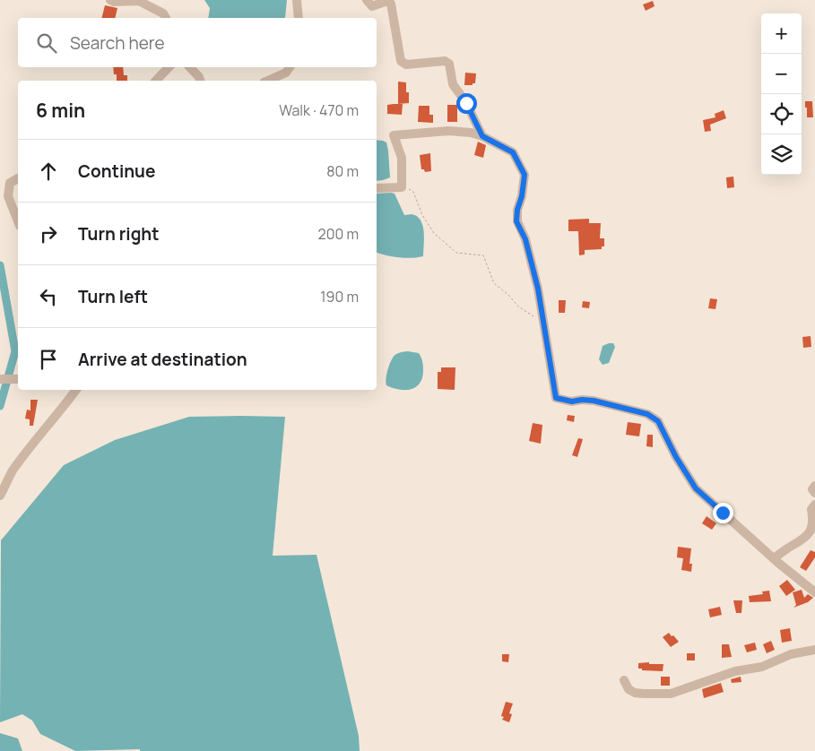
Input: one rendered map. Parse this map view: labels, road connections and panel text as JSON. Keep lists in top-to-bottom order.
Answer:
{
  "page": {
    "map_buttons": ["+", "−"],
    "search": "Search here",
    "heading": ["6 min", "Walk · 470 m"],
    "list": [
      ["Continue", "80 m"],
      ["Turn right", "200 m"],
      ["Turn left", "190 m"],
      "Arrive at destination"
    ]
  }
}
